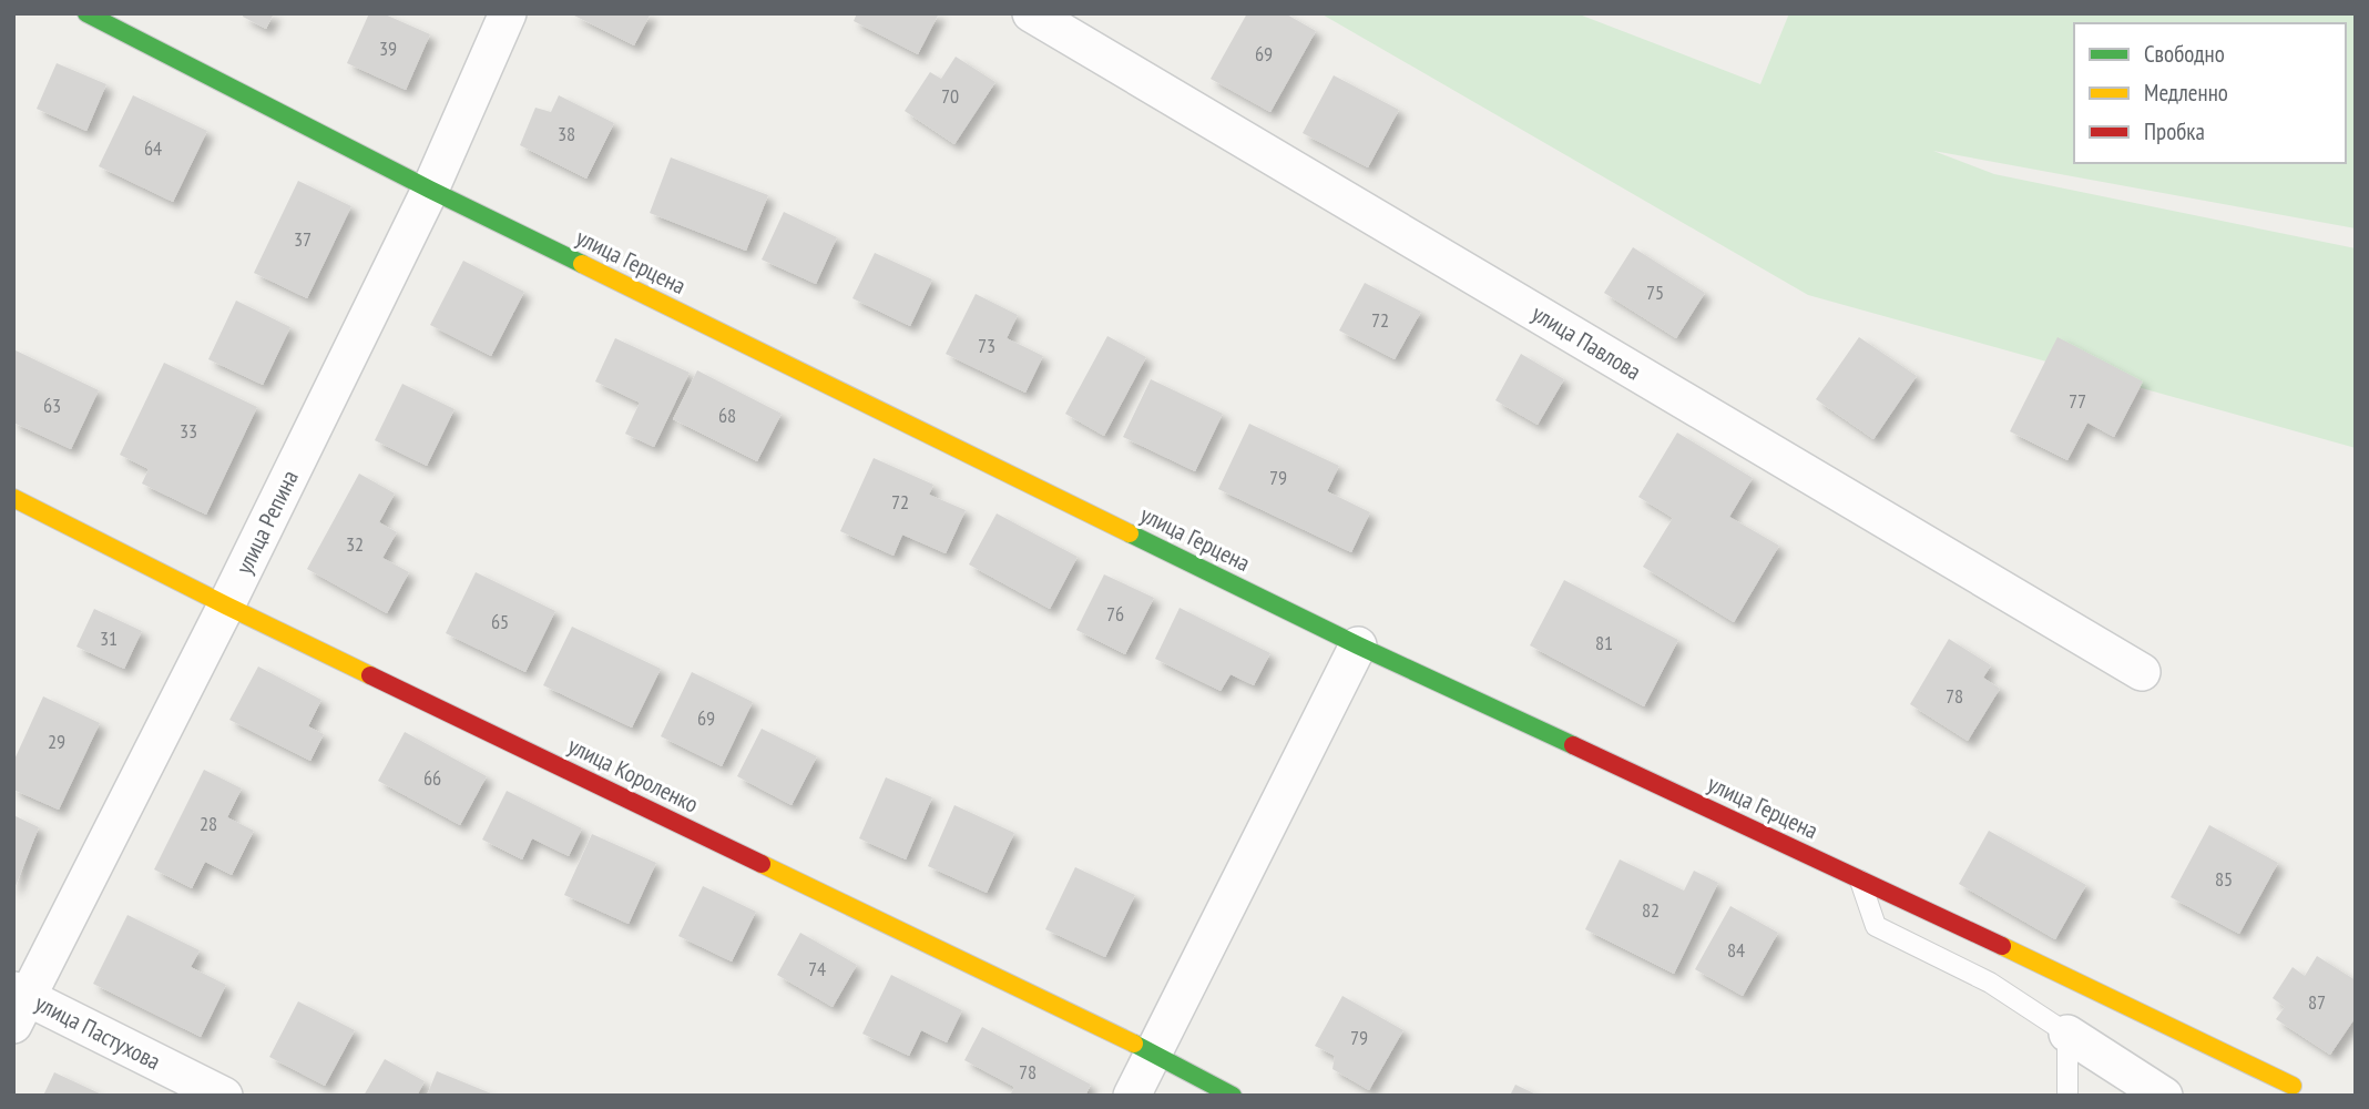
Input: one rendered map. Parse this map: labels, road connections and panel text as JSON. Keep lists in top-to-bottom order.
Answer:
{
  "streets": {
    "street": [
      "улица Герцена",
      "улица Павлова",
      "улица Репина",
      "улица Короленко",
      "улица Пастухова"
    ]
  },
  "crossings": [
    ["улица Герцена", "улица Репина"],
    ["улица Репина", "улица Короленко"],
    ["улица Репина", "улица Пастухова"]
  ],
  "house_numbers": [
    "39",
    "69",
    "70",
    "38",
    "64",
    "37",
    "75",
    "72",
    "73",
    "77",
    "63",
    "68",
    "33",
    "79",
    "72",
    "32",
    "76",
    "65",
    "31",
    "81",
    "78",
    "69",
    "29",
    "66",
    "28",
    "85",
    "82",
    "84",
    "74",
    "87",
    "79",
    "78"
  ],
  "legend": ["Свободно", "Медленно", "Пробка"]
}
